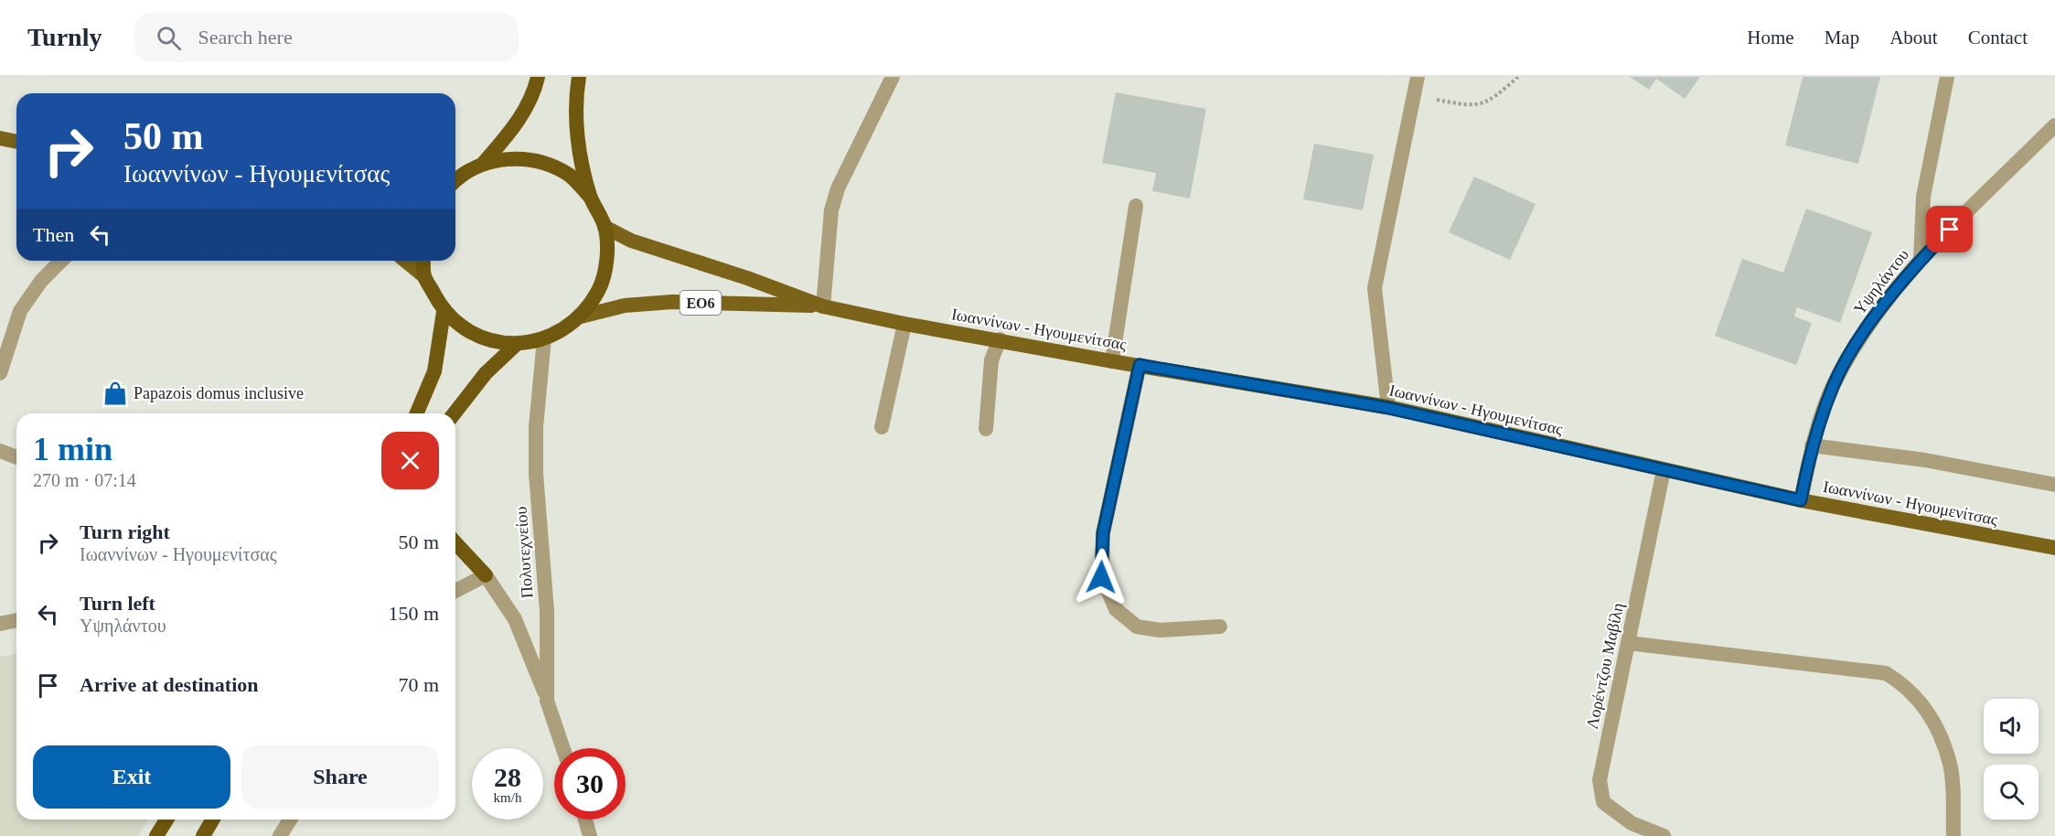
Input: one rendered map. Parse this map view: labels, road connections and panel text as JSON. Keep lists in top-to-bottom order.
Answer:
{
  "streets": {
    "highway": ["ΕΟ6"],
    "main road": ["Ιωαννίνων - Ηγουμενίτσας"],
    "street": ["Υψηλάντου", "Πολυτεχνείου", "Λορέντζου Μαβίλη"]
  },
  "crossings": [
    ["Υψηλάντου", "Ιωαννίνων - Ηγουμενίτσας"],
    ["ΕΟ6", "Ιωαννίνων - Ηγουμενίτσας"],
    ["ΕΟ6", "Πολυτεχνείου"],
    ["Ιωαννίνων - Ηγουμενίτσας", "Λορέντζου Μαβίλη"]
  ],
  "places": {
    "shop": ["Papazois domus inclusive"]
  },
  "page": {
    "header": "Turnly",
    "search": "Search here",
    "nav": [
      "Home",
      "Map",
      "About",
      "Contact"
    ],
    "turn": ["50 m", "Ιωαννίνων - Ηγουμενίτσας"],
    "then": "Then",
    "heading": ["1 min", "270 m · 07:14"],
    "list": [
      {
        "name": "Turn right",
        "note": "Ιωαννίνων - Ηγουμενίτσας",
        "value": "50 m"
      },
      {
        "name": "Turn left",
        "note": "Υψηλάντου",
        "value": "150 m"
      },
      {
        "name": "Arrive at destination",
        "value": "70 m"
      }
    ],
    "buttons": ["Exit", "Share"],
    "speed": "28 km/h",
    "limit": "30"
  }
}
